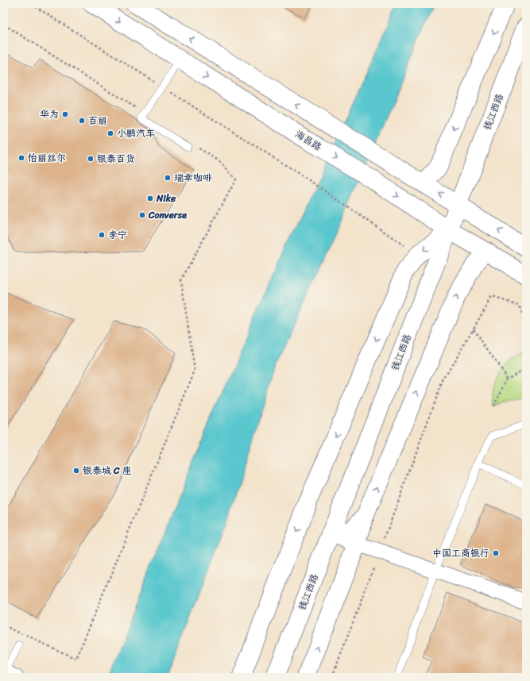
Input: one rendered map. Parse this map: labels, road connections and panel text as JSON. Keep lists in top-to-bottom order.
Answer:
{
  "streets": {
    "main road": ["钱江西路", "海昌路"]
  },
  "crossings": [
    ["钱江西路", "海昌路"]
  ],
  "places": [
    "华为",
    "百丽",
    "小鹏汽车",
    "怡丽丝尔",
    "银泰百货",
    "瑞幸咖啡",
    "Nike",
    "Converse",
    "李宁",
    "银泰城 C 座",
    "中国工商银行"
  ]
}
